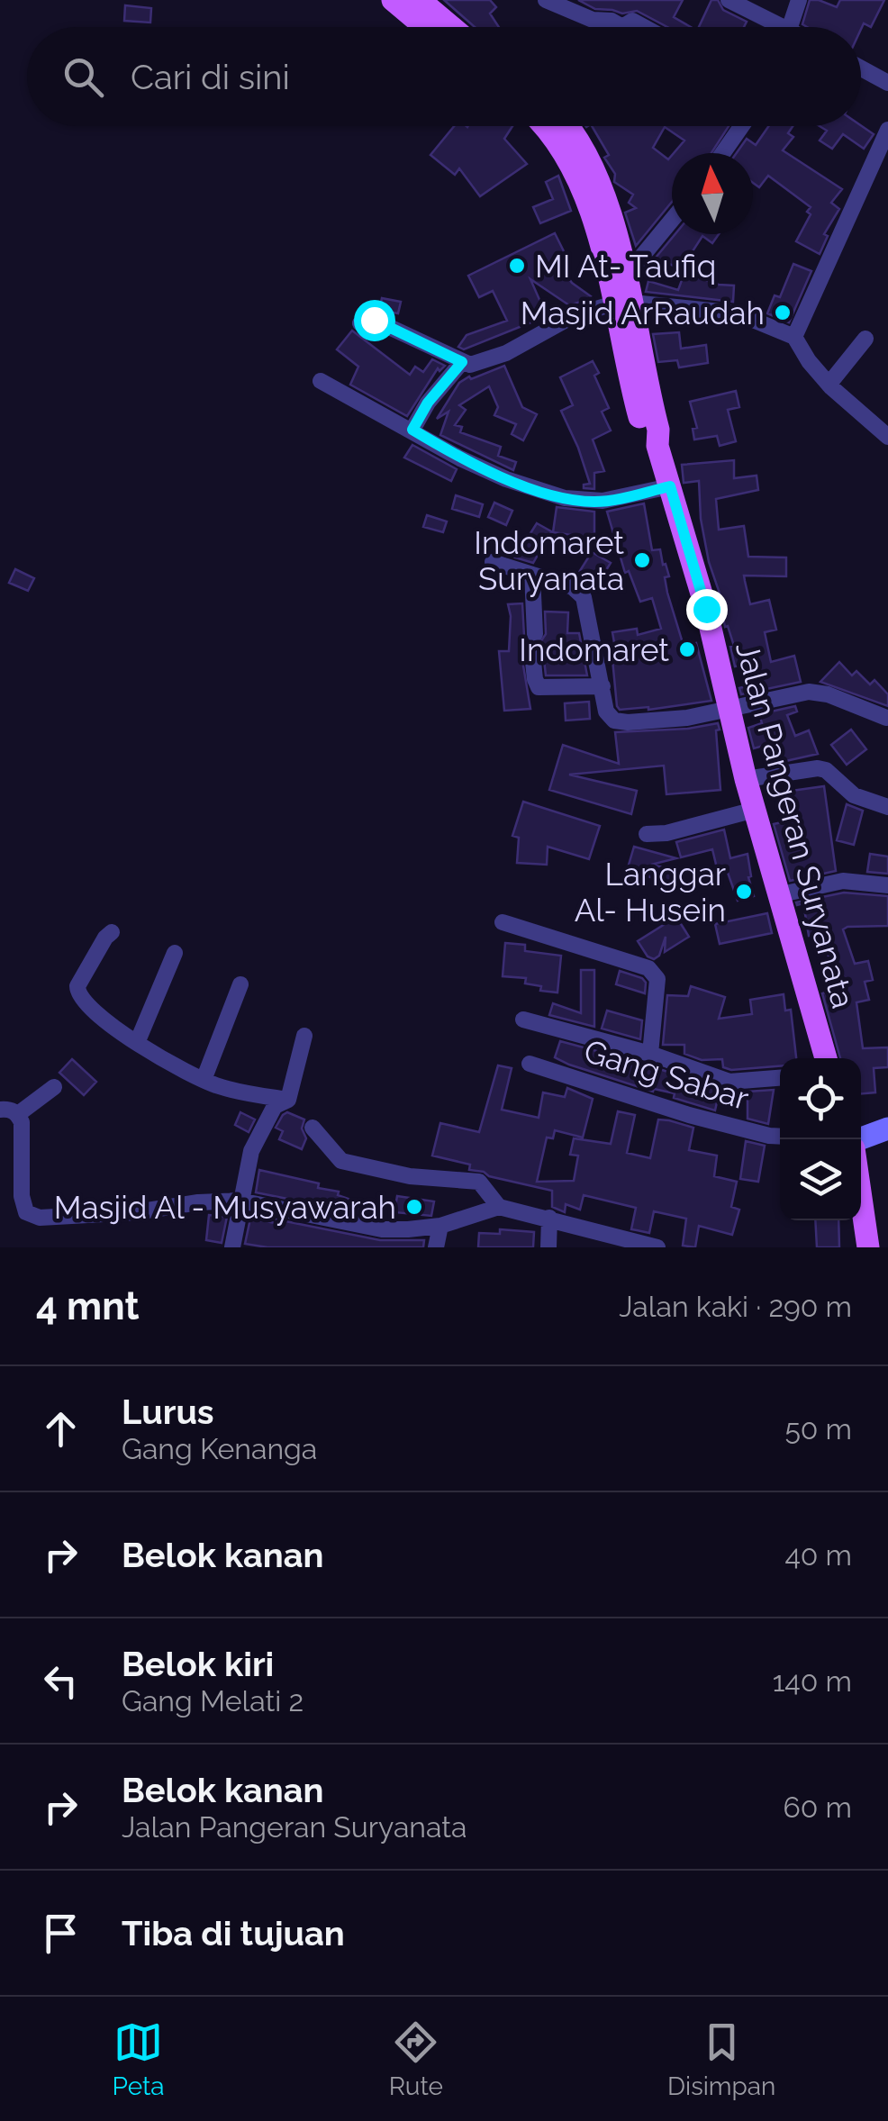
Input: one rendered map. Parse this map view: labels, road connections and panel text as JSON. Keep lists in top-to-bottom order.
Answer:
{
  "streets": {
    "main road": ["Jalan Pangeran Suryanata"],
    "street": ["Gang Sabar"]
  },
  "places": [
    "MI At- Taufiq",
    "Masjid ArRaudah",
    "Indomaret Suryanata",
    "Indomaret",
    "Langgar Al- Husein",
    "Masjid Al - Musyawarah"
  ],
  "north": "top",
  "page": {
    "search": "Cari di sini",
    "heading": ["4 mnt", "Jalan kaki · 290 m"],
    "list": [
      ["Lurus", "Gang Kenanga", "50 m"],
      ["Belok kanan", "40 m"],
      ["Belok kiri", "Gang Melati 2", "140 m"],
      ["Belok kanan", "Jalan Pangeran Suryanata", "60 m"],
      "Tiba di tujuan"
    ],
    "nav": ["Peta", "Rute", "Disimpan"]
  }
}
